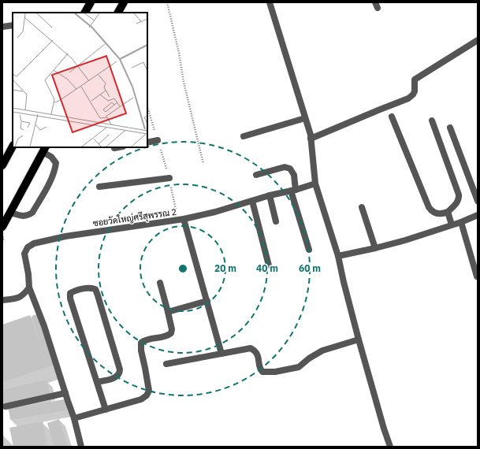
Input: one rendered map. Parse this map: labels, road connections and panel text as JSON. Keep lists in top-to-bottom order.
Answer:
{
  "streets": {
    "street": ["ซอยวัดใหญ่ศรีสุพรรณ 2"]
  },
  "rings": ["20 m", "40 m", "60 m"]
}
